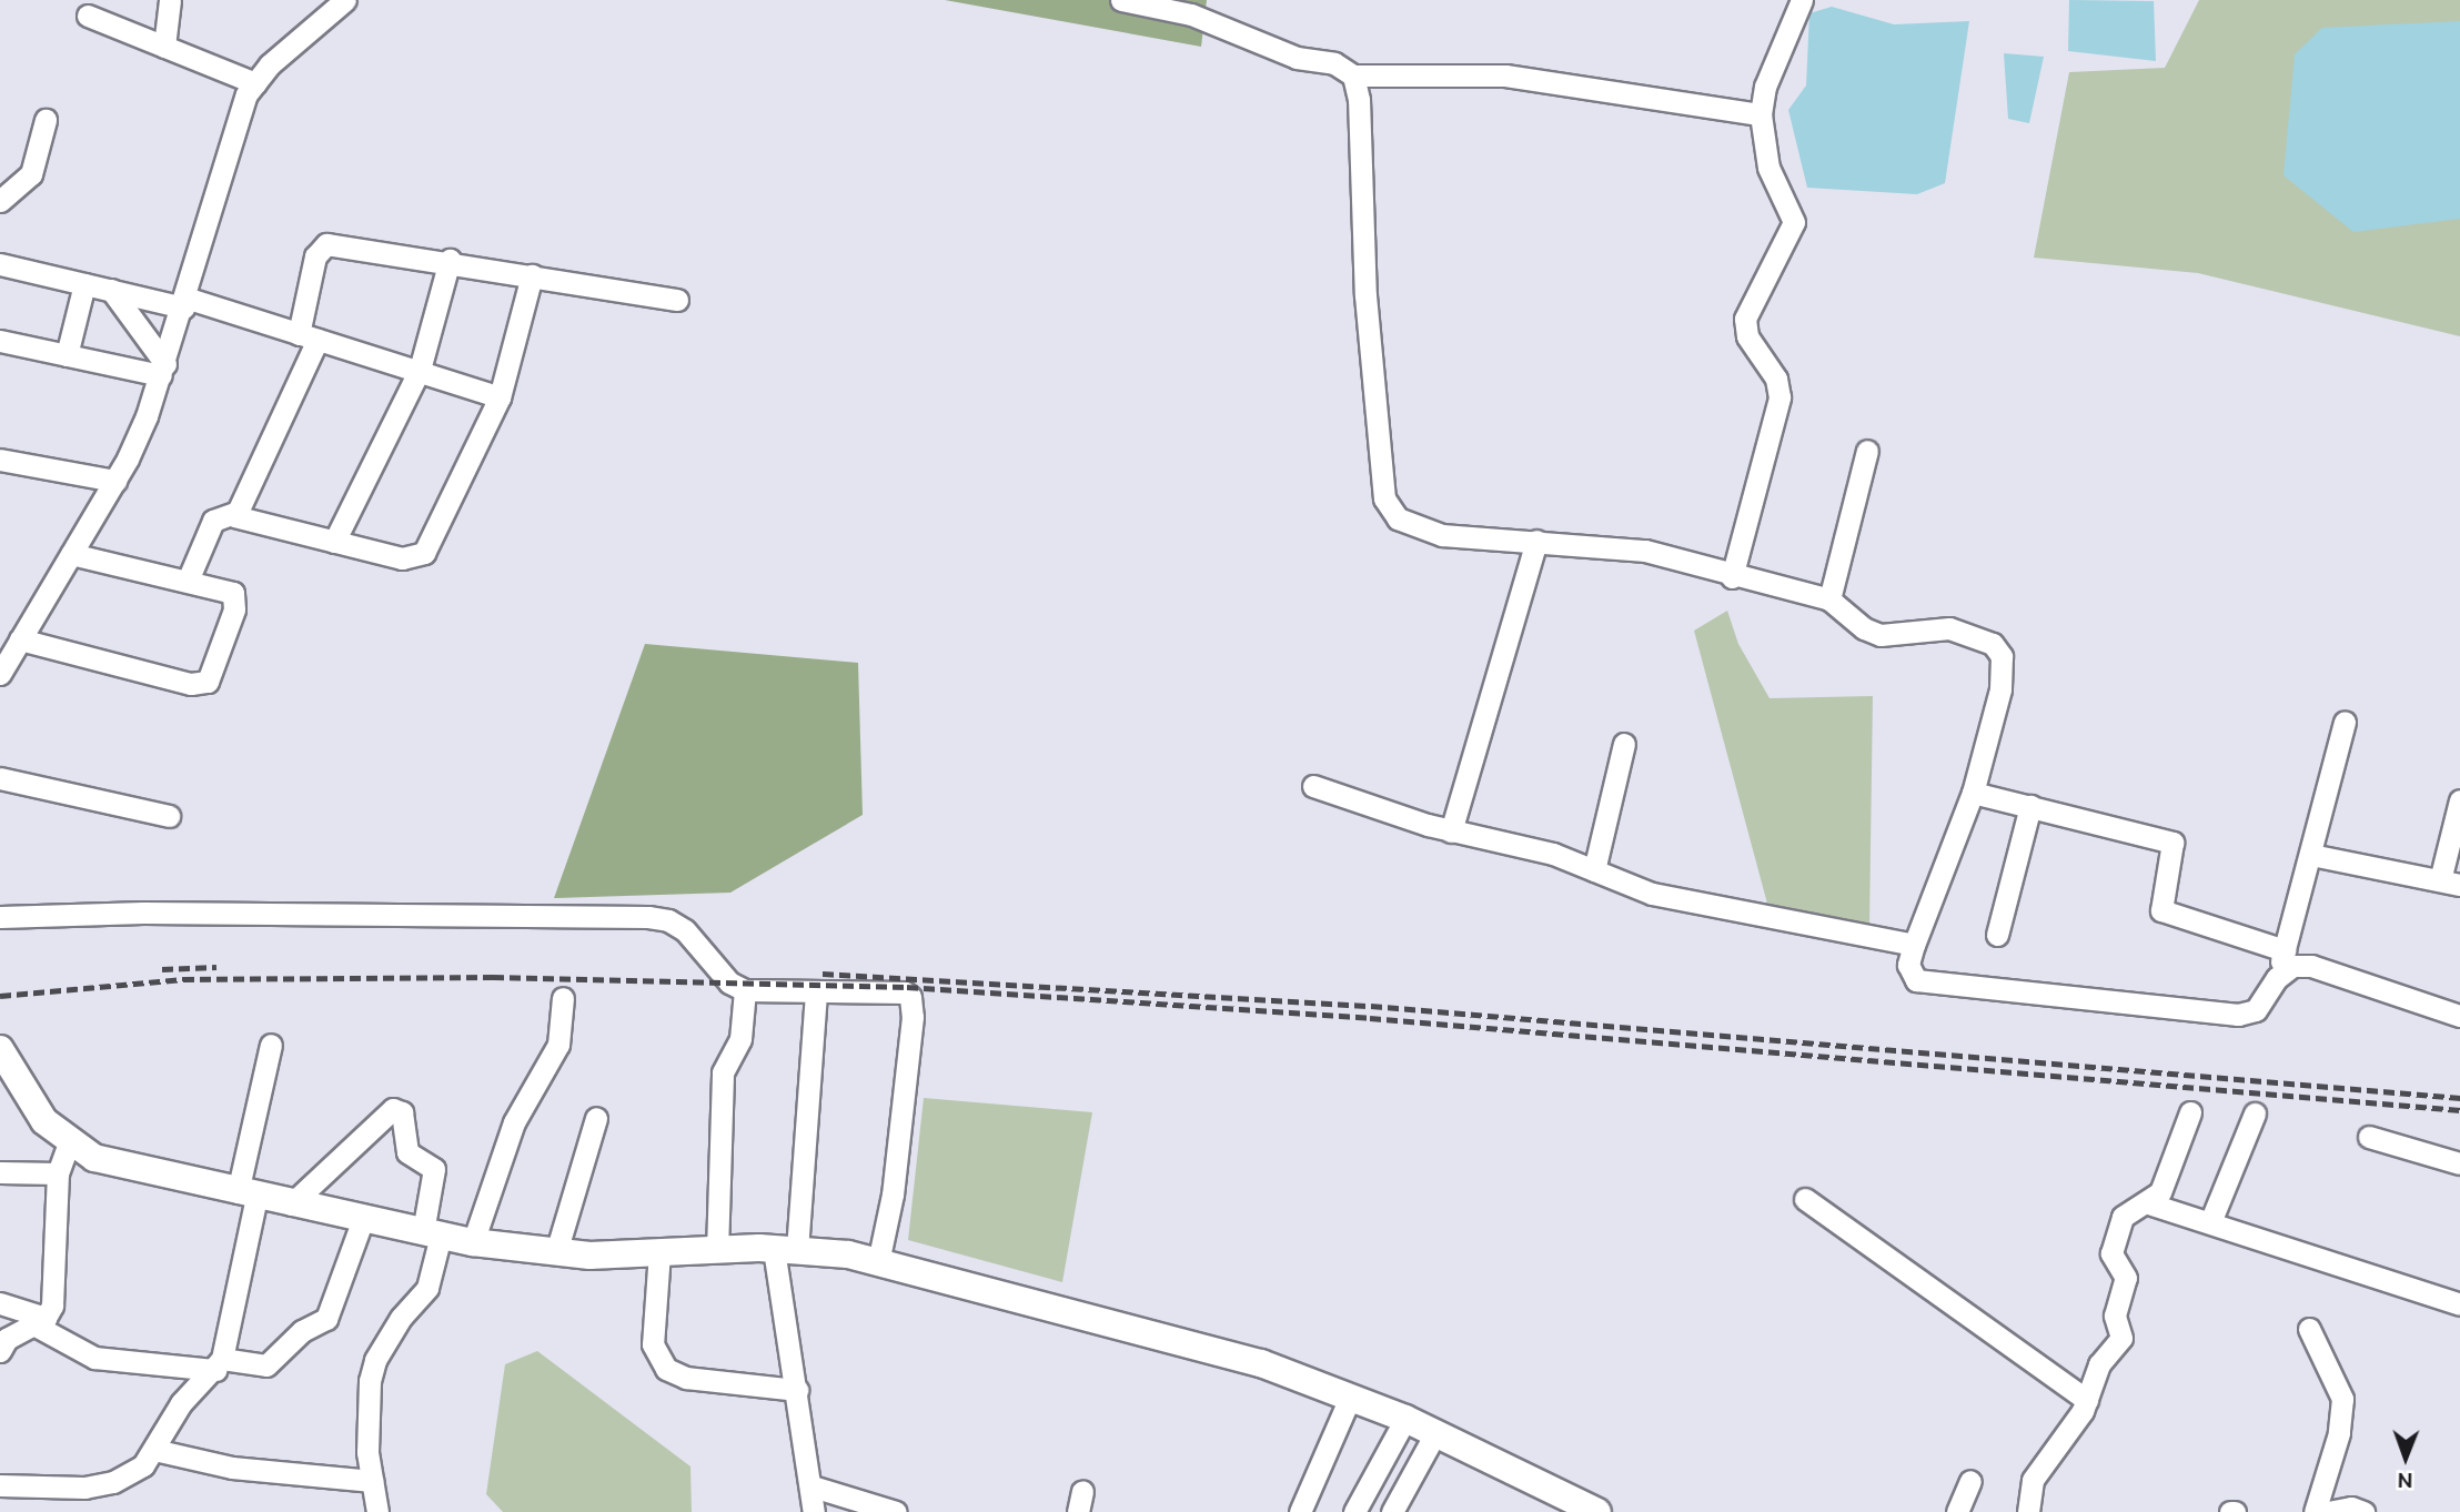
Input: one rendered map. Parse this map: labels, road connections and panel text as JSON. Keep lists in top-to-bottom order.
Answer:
{
  "north": "bottom"
}
